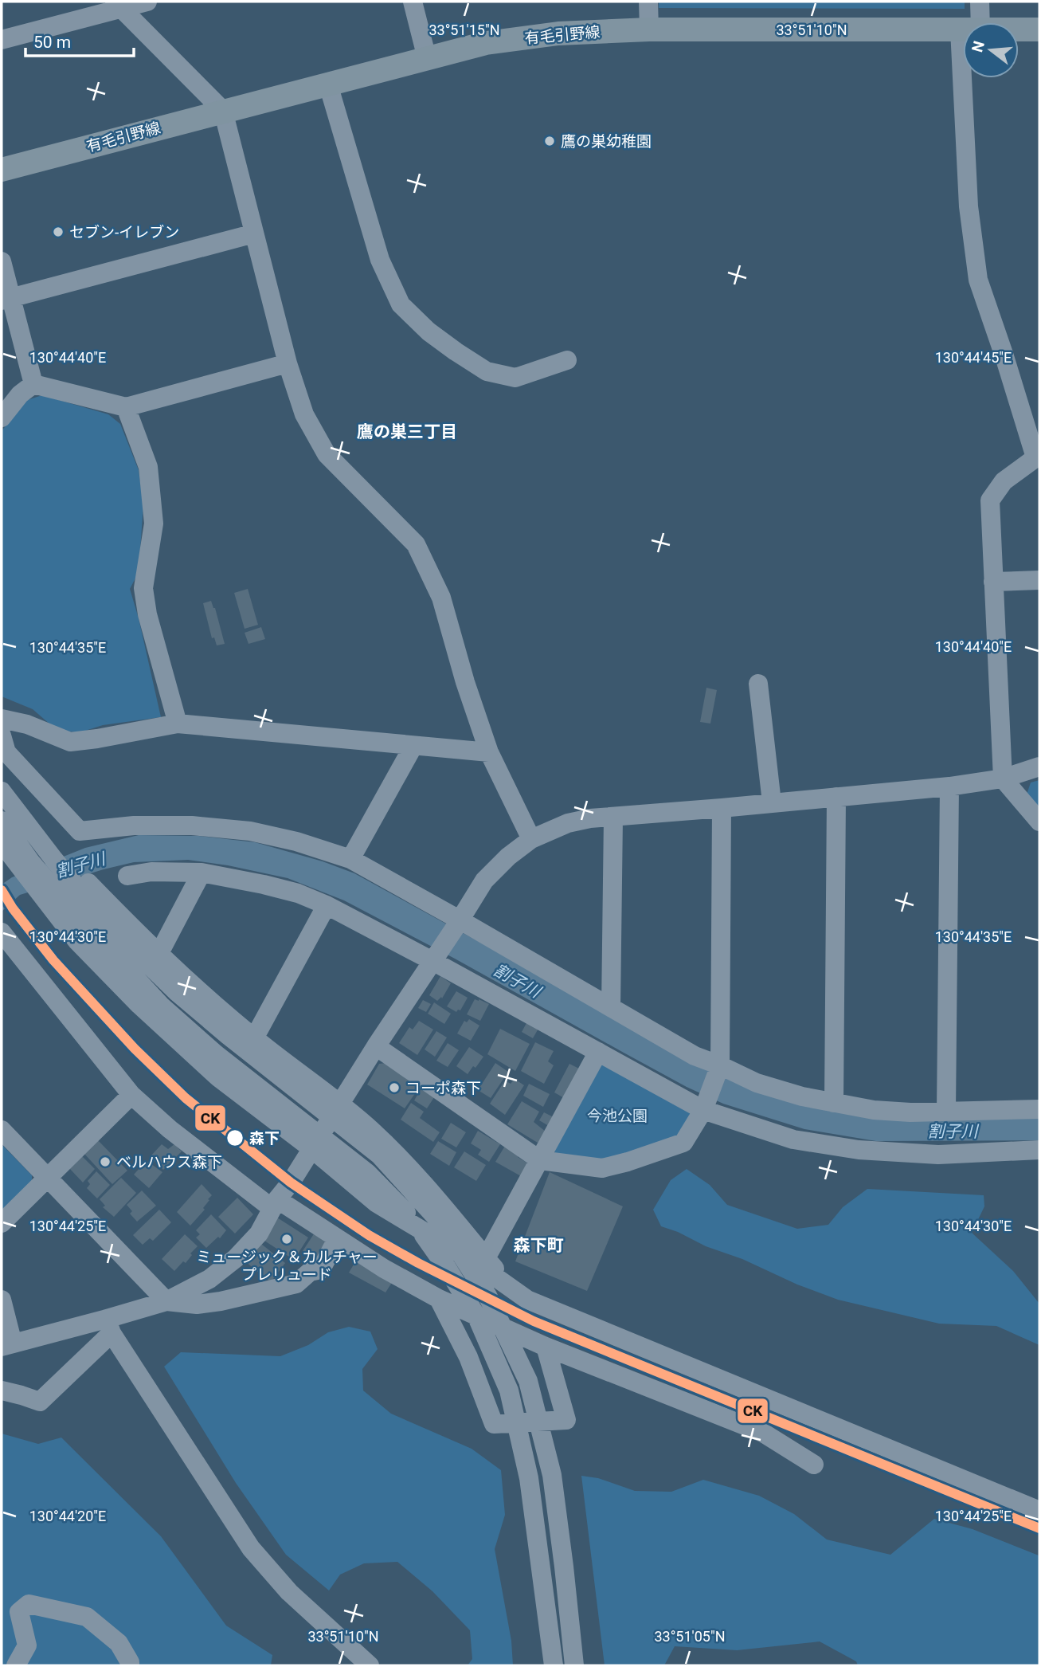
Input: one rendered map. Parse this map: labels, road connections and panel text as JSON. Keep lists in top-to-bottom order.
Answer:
{
  "streets": {
    "main road": ["有毛引野線"]
  },
  "districts": ["鷹の巣三丁目", "森下町"],
  "water": ["割子川"],
  "parks": ["今池公園"],
  "places": [
    "鷹の巣幼稚園",
    "セブン-イレブン",
    "コーポ森下",
    "森下",
    "ベルハウス森下",
    "ミュージック＆カルチャー プレリュード"
  ],
  "lines": ["transit line CK"],
  "scale_bar": "50 m",
  "north": "left",
  "coordinates": [
    "33°51'15\"N",
    "33°51'10\"N",
    "130°44'45\"E",
    "130°44'40\"E",
    "130°44'35\"E",
    "130°44'30\"E",
    "130°44'25\"E",
    "130°44'20\"E",
    "33°51'05\"N"
  ]
}
